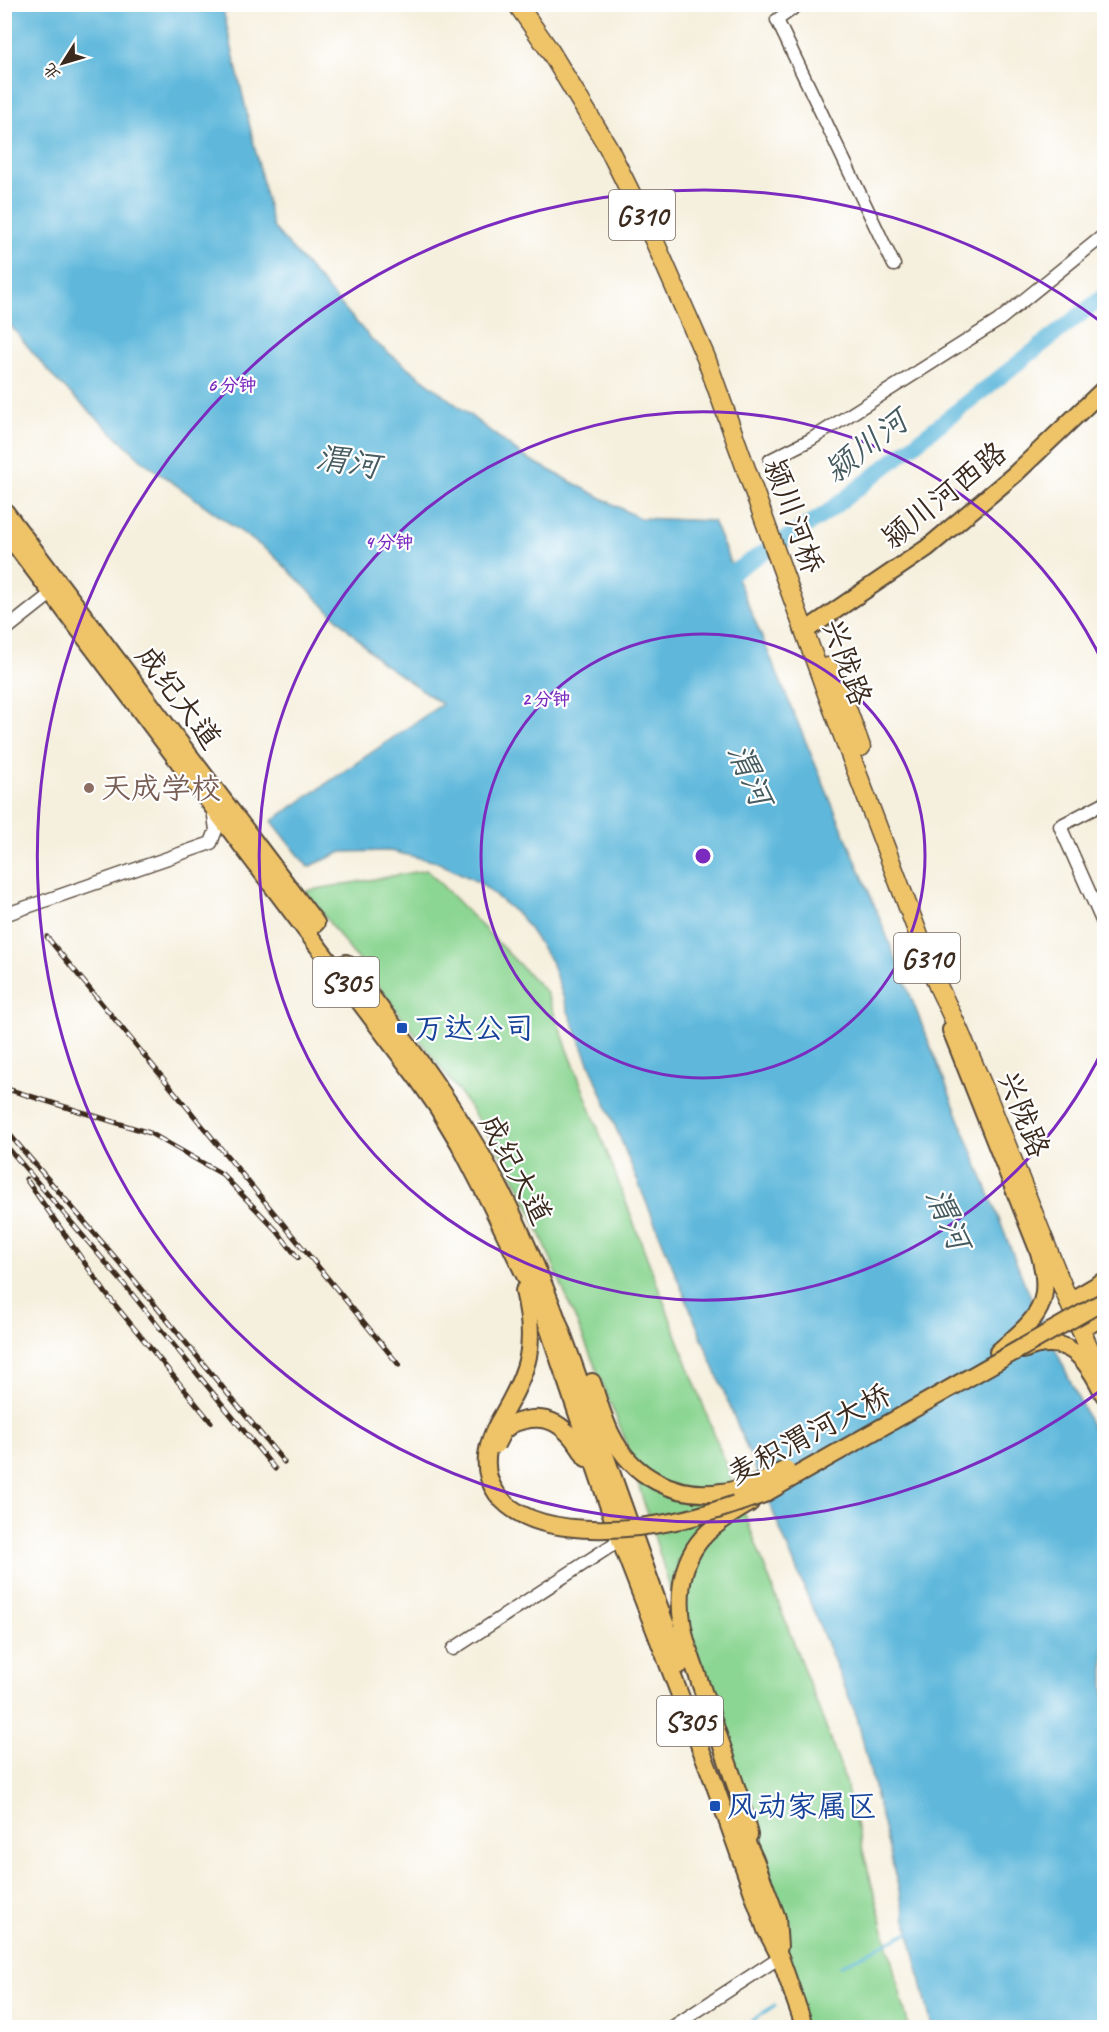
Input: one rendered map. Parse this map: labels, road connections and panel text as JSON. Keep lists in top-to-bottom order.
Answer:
{
  "streets": {
    "highway": ["G310", "颍川河桥", "兴陇路"],
    "main road": [
      "颍川河西路",
      "成纪大道",
      "S305",
      "麦积渭河大桥"
    ]
  },
  "crossings": [
    ["颍川河西路", "兴陇路"],
    ["颍川河桥", "兴陇路"],
    ["成纪大道", "麦积渭河大桥"]
  ],
  "water": ["颍川河", "渭河"],
  "places": {
    "other": ["天成学校"],
    "transit": ["万达公司", "风动家属区"]
  },
  "north": "bottom left",
  "rings": ["6 分钟", "4 分钟", "2 分钟"]
}
